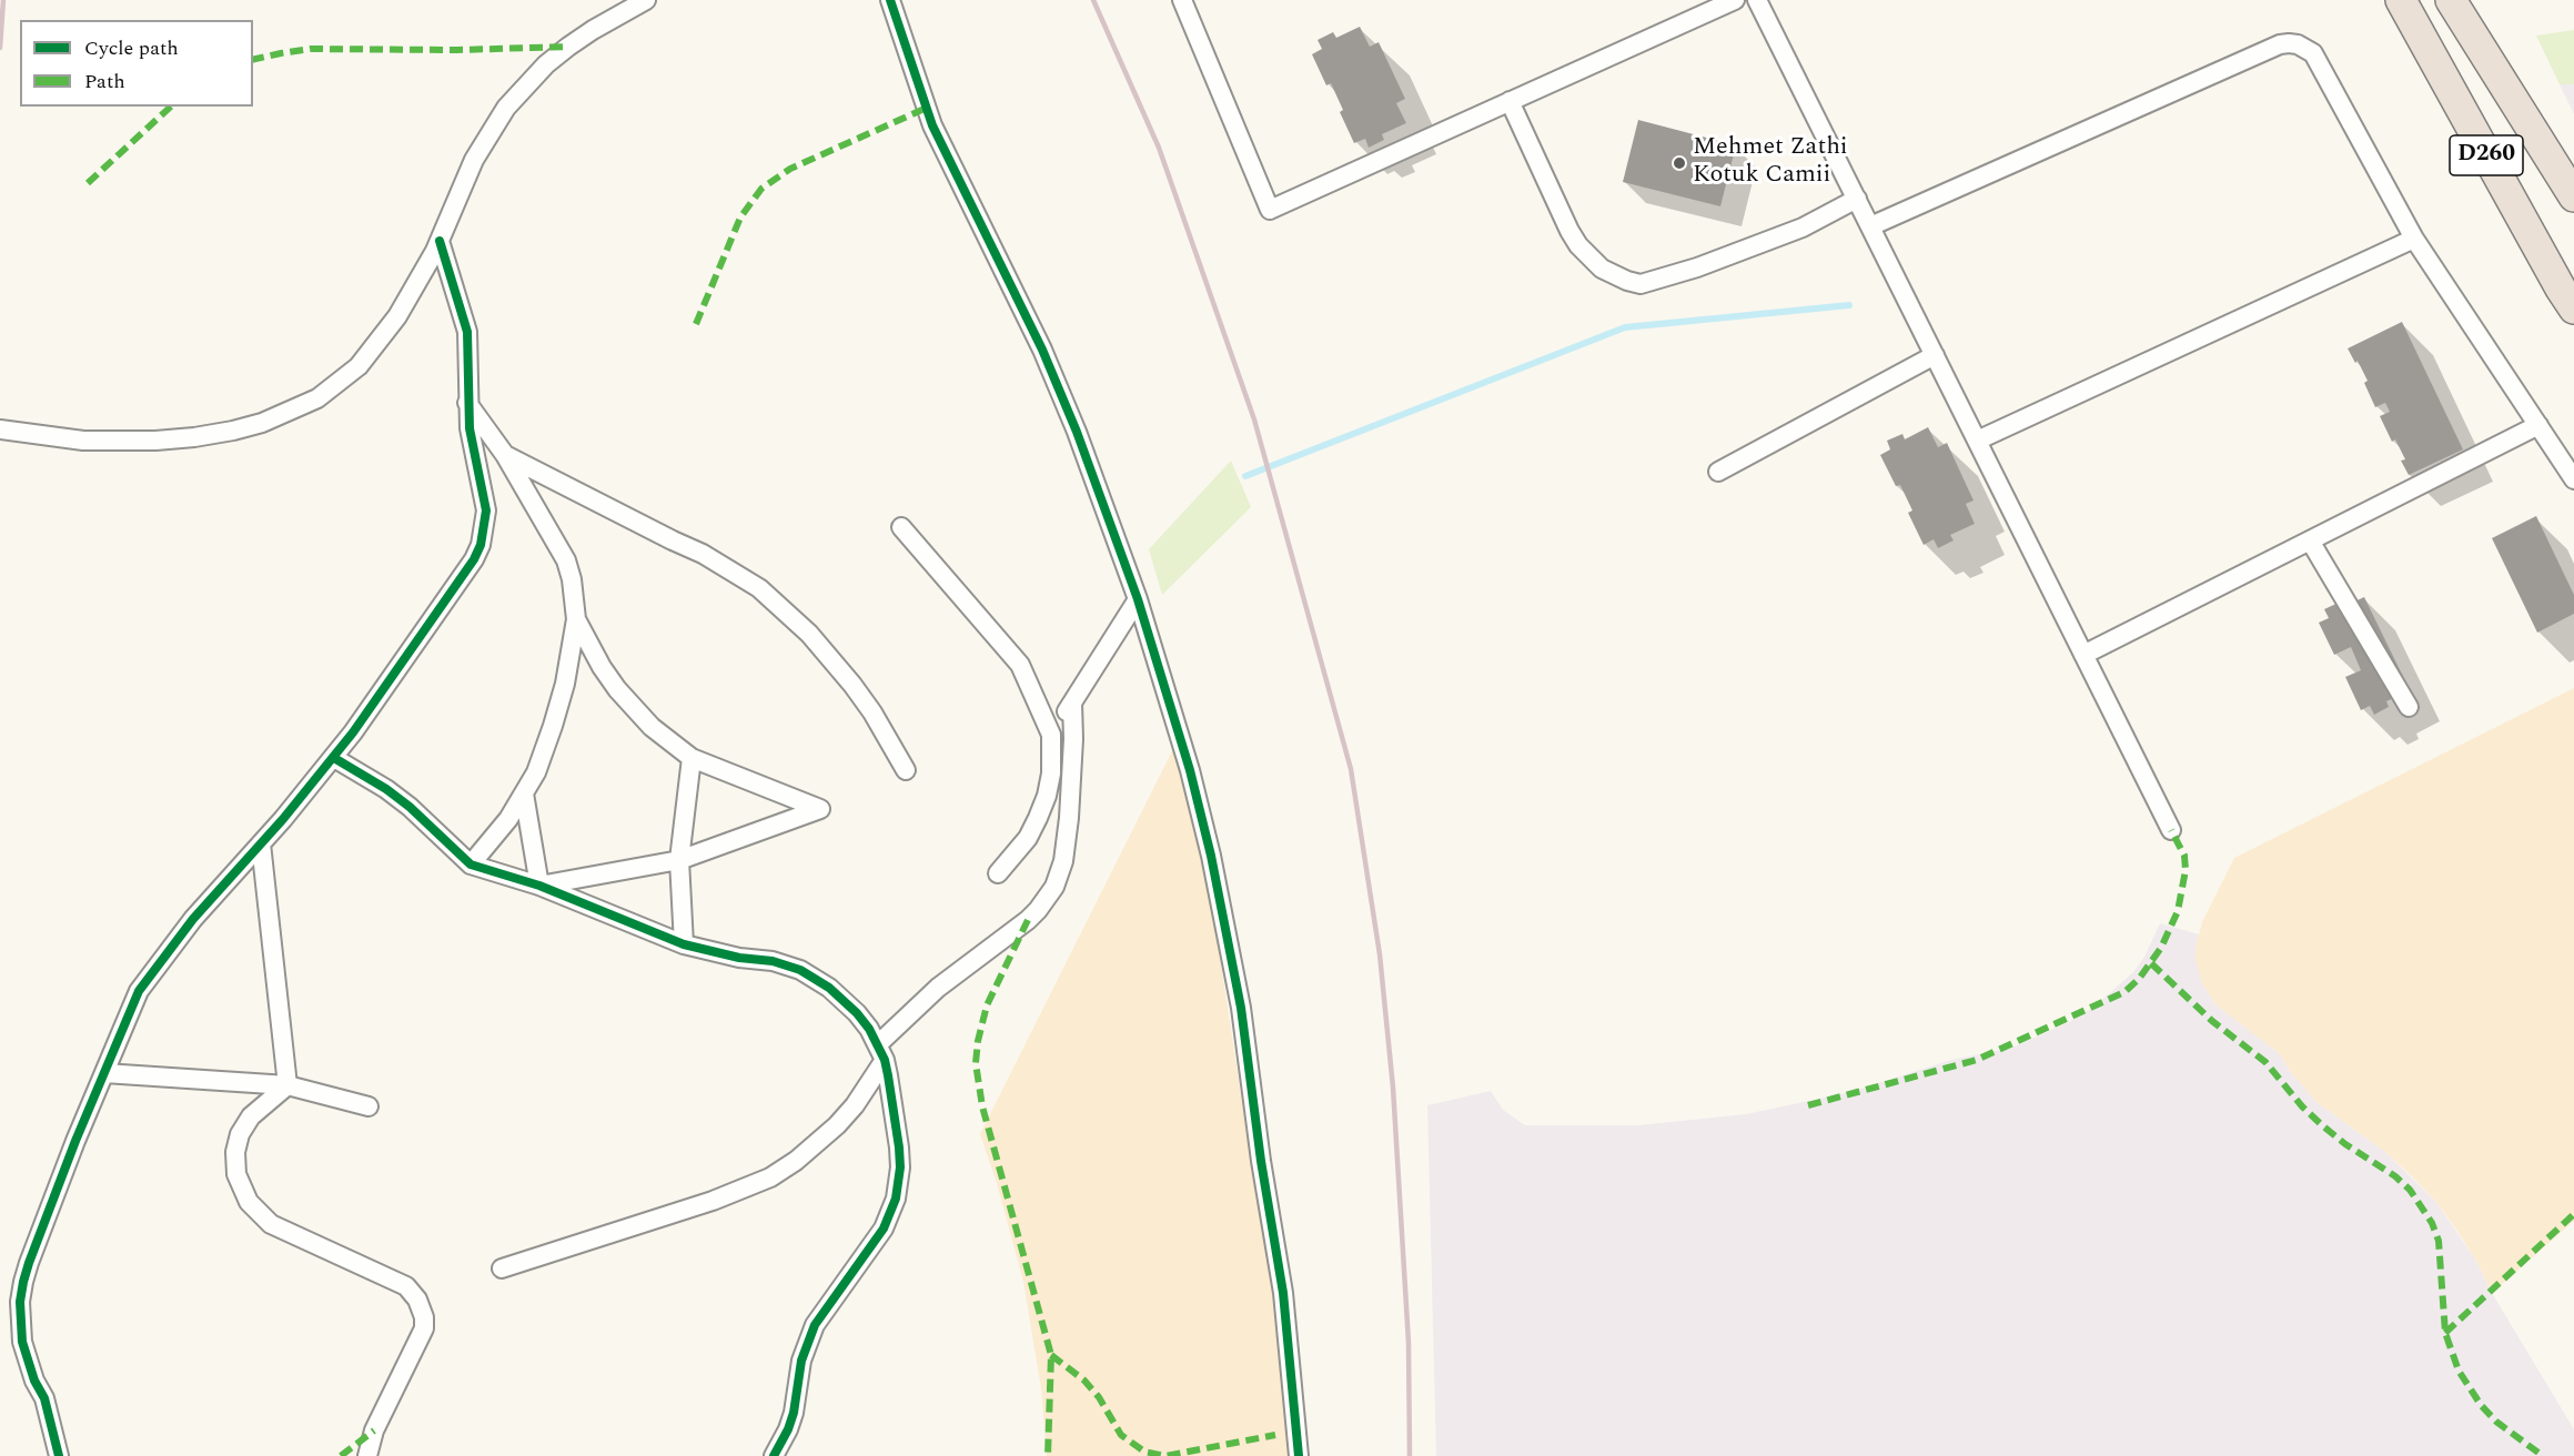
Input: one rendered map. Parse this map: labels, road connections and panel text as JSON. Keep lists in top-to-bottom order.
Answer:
{
  "streets": {
    "highway": ["D260"]
  },
  "places": ["Mehmet Zathi Kotuk Camii"],
  "legend": ["Cycle path", "Path"]
}
